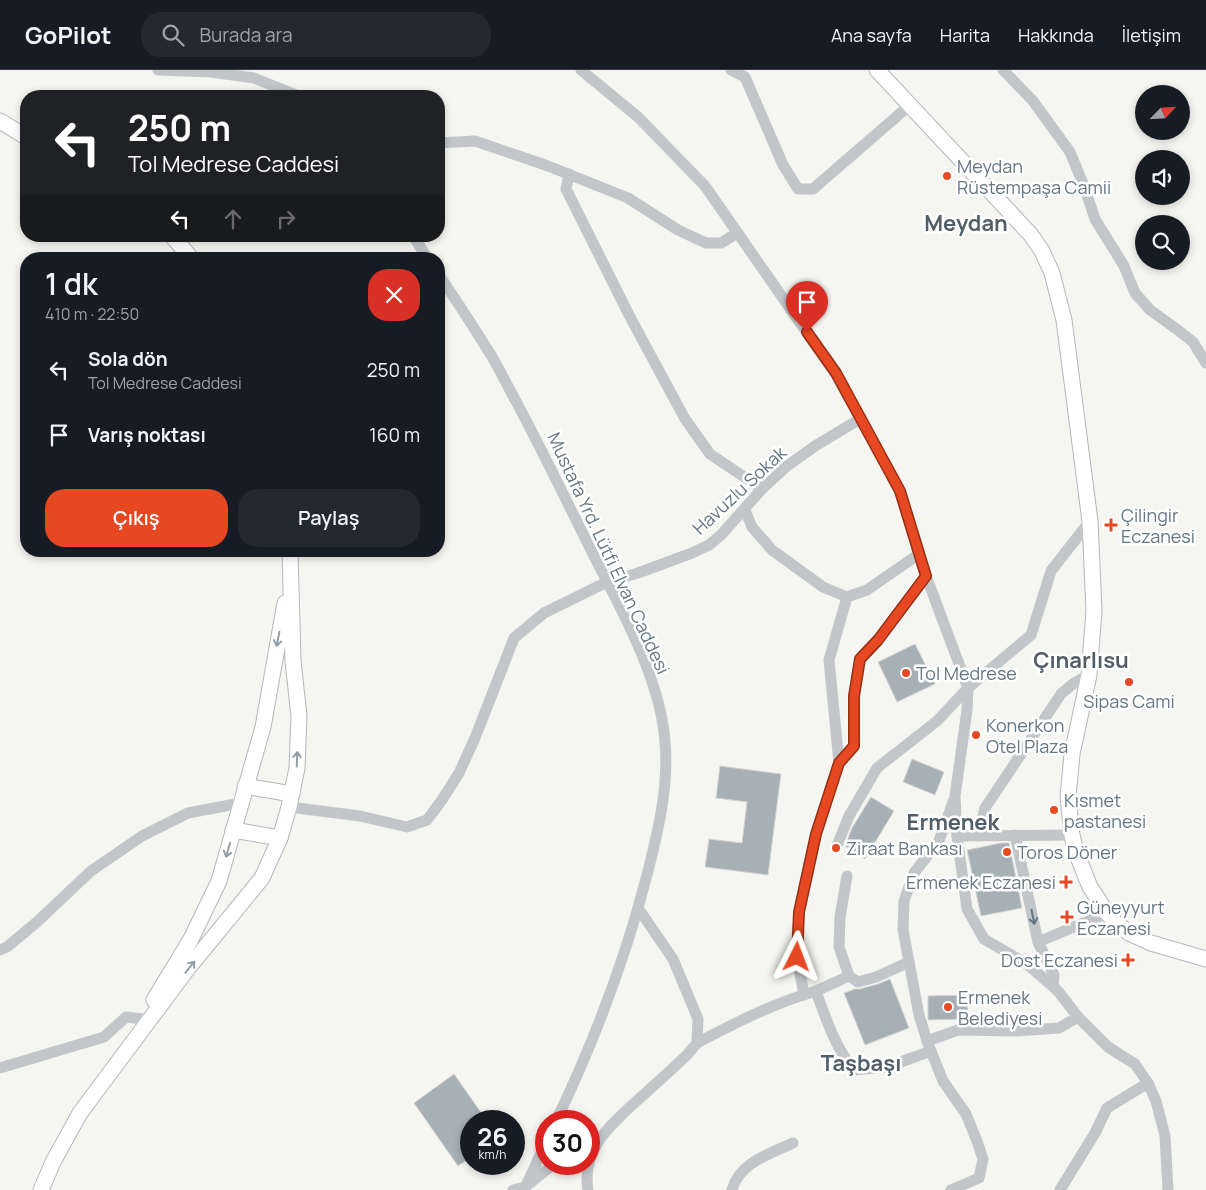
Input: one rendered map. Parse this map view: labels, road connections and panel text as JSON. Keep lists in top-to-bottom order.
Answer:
{
  "streets": {
    "street": ["Havuzlu Sokak", "Mustafa Yrd. Lütfi Elvan Caddesi"]
  },
  "crossings": [
    ["Havuzlu Sokak", "Mustafa Yrd. Lütfi Elvan Caddesi"]
  ],
  "districts": [
    "Meydan",
    "Çınarlısu",
    "Ermenek",
    "Taşbaşı"
  ],
  "places": {
    "other": [
      "Meydan Rüstempaşa Camii",
      "Tol Medrese",
      "Sipas Cami",
      "Konerkon Otel Plaza",
      "Kısmet pastanesi",
      "Ziraat Bankası",
      "Toros Döner",
      "Ermenek Belediyesi"
    ],
    "health": [
      "Çilingir Eczanesi",
      "Ermenek Eczanesi",
      "Güneyyurt Eczanesi",
      "Dost Eczanesi"
    ]
  },
  "north": "top right",
  "page": {
    "header": "GoPilot",
    "search": "Burada ara",
    "nav": [
      "Ana sayfa",
      "Harita",
      "Hakkında",
      "İletişim"
    ],
    "turn": ["250 m", "Tol Medrese Caddesi"],
    "heading": ["1 dk", "410 m · 22:50"],
    "list": [
      {
        "name": "Sola dön",
        "note": "Tol Medrese Caddesi",
        "value": "250 m"
      },
      {
        "name": "Varış noktası",
        "value": "160 m"
      }
    ],
    "buttons": ["Çıkış", "Paylaş"],
    "speed": "26 km/h",
    "limit": "30"
  }
}
